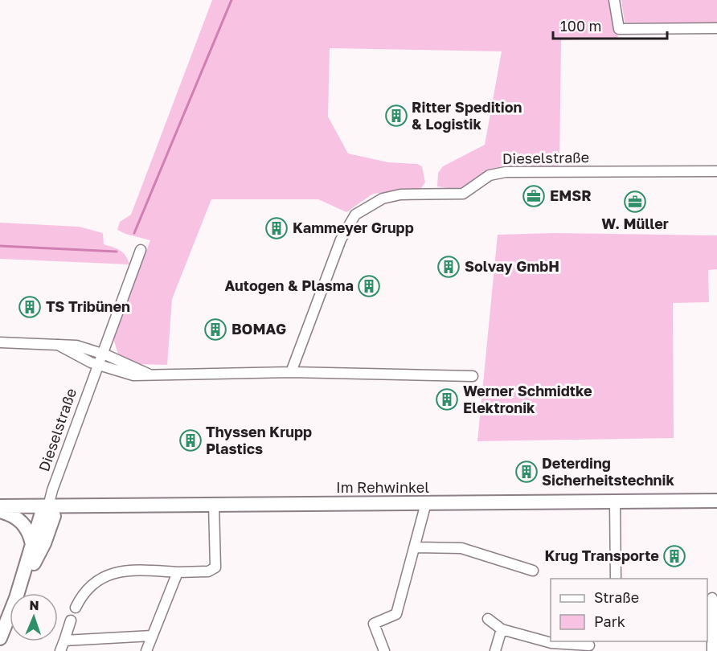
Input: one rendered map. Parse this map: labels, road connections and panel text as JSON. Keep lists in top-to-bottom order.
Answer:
{
  "streets": {
    "street": ["Dieselstraße", "Im Rehwinkel"]
  },
  "crossings": [
    ["Dieselstraße", "Im Rehwinkel"]
  ],
  "places": {
    "building": [
      "Ritter Spedition & Logistik",
      "Kammeyer Grupp",
      "Solvay GmbH",
      "Autogen & Plasma",
      "TS Tribünen",
      "BOMAG",
      "Werner Schmidtke Elektronik",
      "Thyssen Krupp Plastics",
      "Deterding Sicherheitstechnik",
      "Krug Transporte"
    ],
    "office": ["EMSR", "W. Müller"]
  },
  "legend": ["Straße", "Park"],
  "scale_bar": "100 m",
  "north": "top"
}
